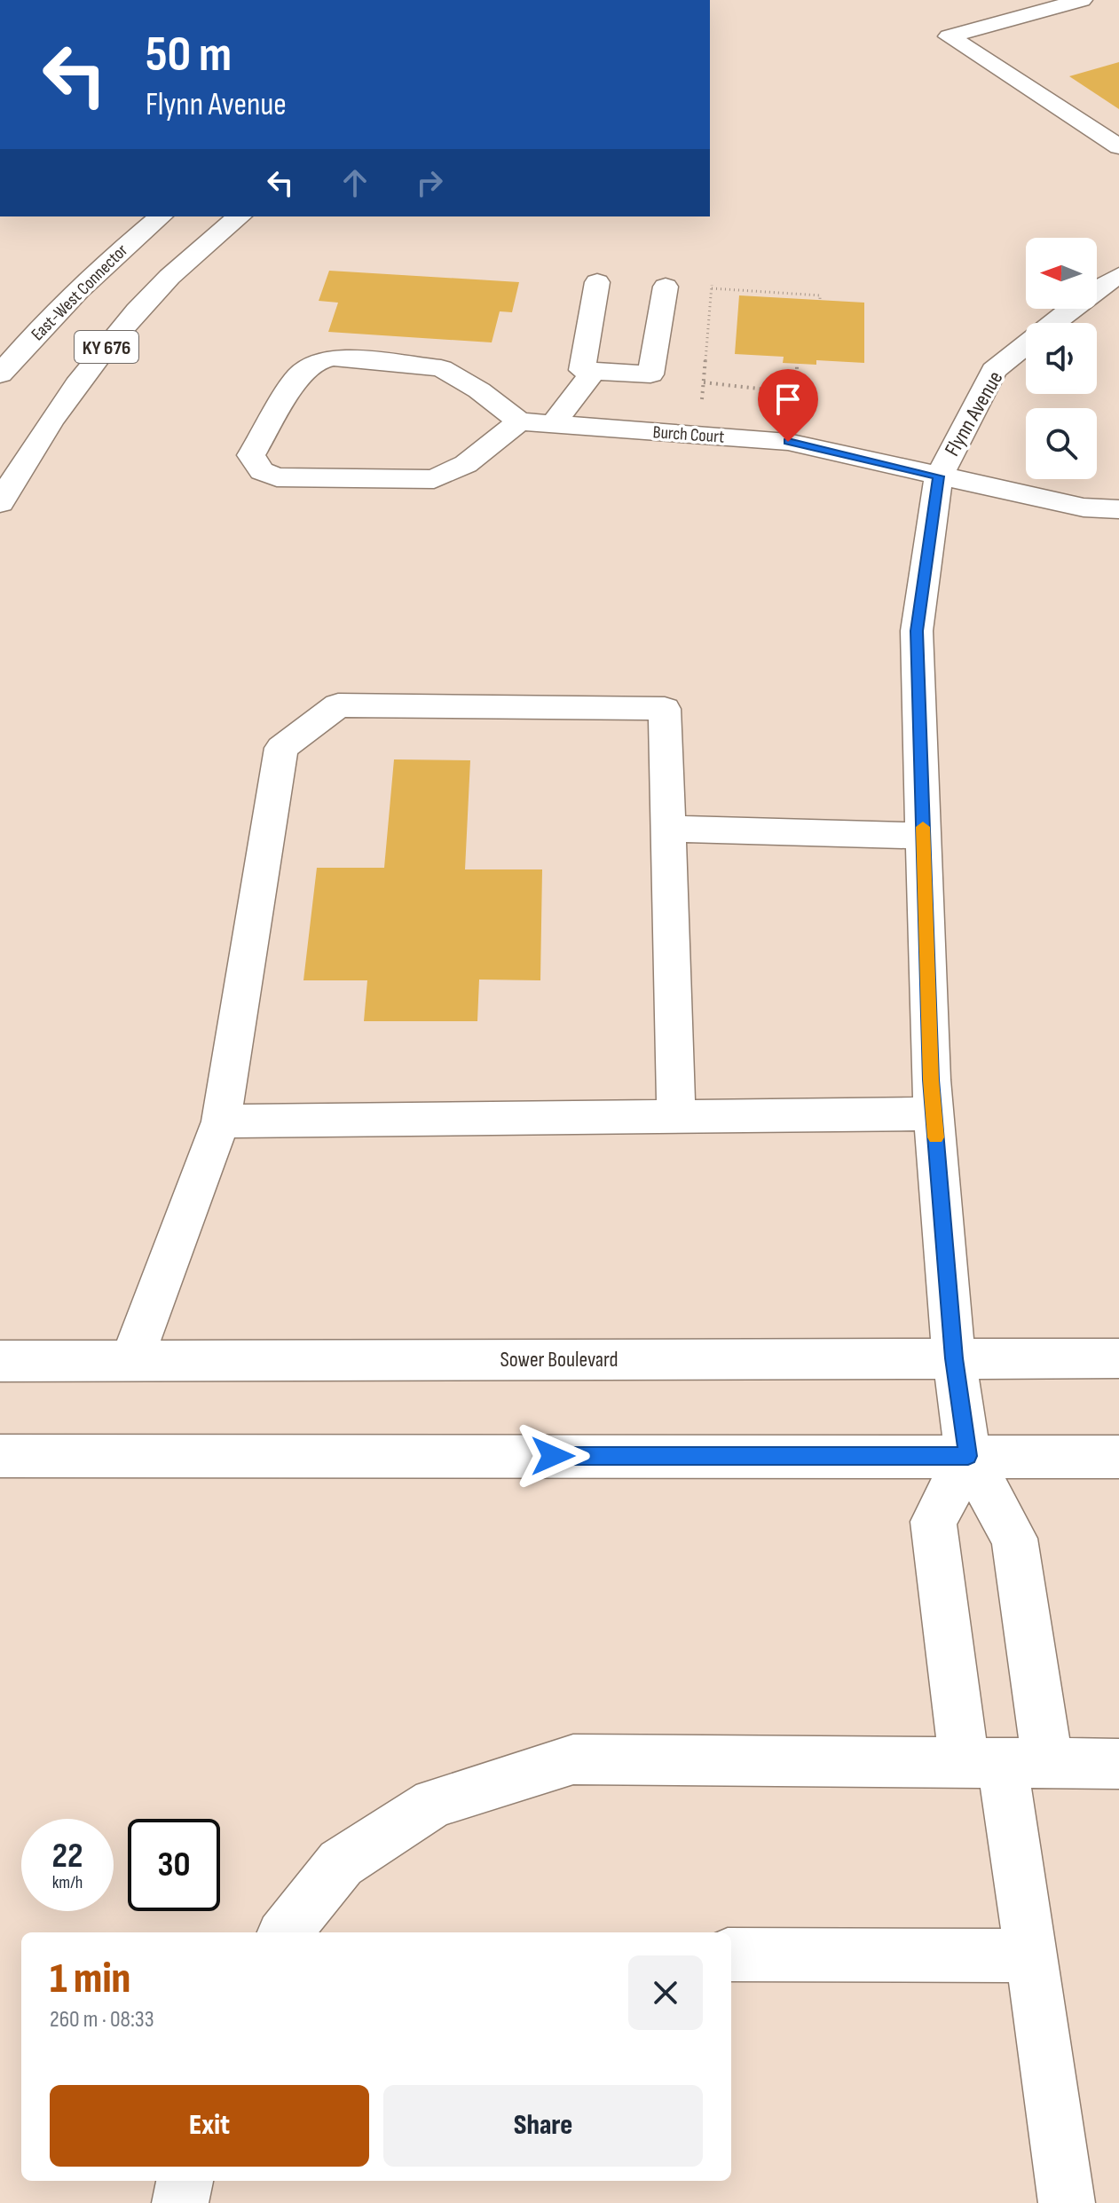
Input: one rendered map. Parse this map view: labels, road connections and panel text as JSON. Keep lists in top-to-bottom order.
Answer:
{
  "streets": {
    "street": [
      "East-West Connector",
      "KY 676",
      "Flynn Avenue",
      "Burch Court",
      "Sower Boulevard"
    ]
  },
  "crossings": [
    ["Flynn Avenue", "Burch Court"],
    ["Flynn Avenue", "Sower Boulevard"]
  ],
  "north": "left",
  "page": {
    "turn": ["50 m", "Flynn Avenue"],
    "speed": "22 km/h",
    "limit": "30",
    "heading": ["1 min", "260 m · 08:33"],
    "buttons": ["Exit", "Share"]
  }
}
